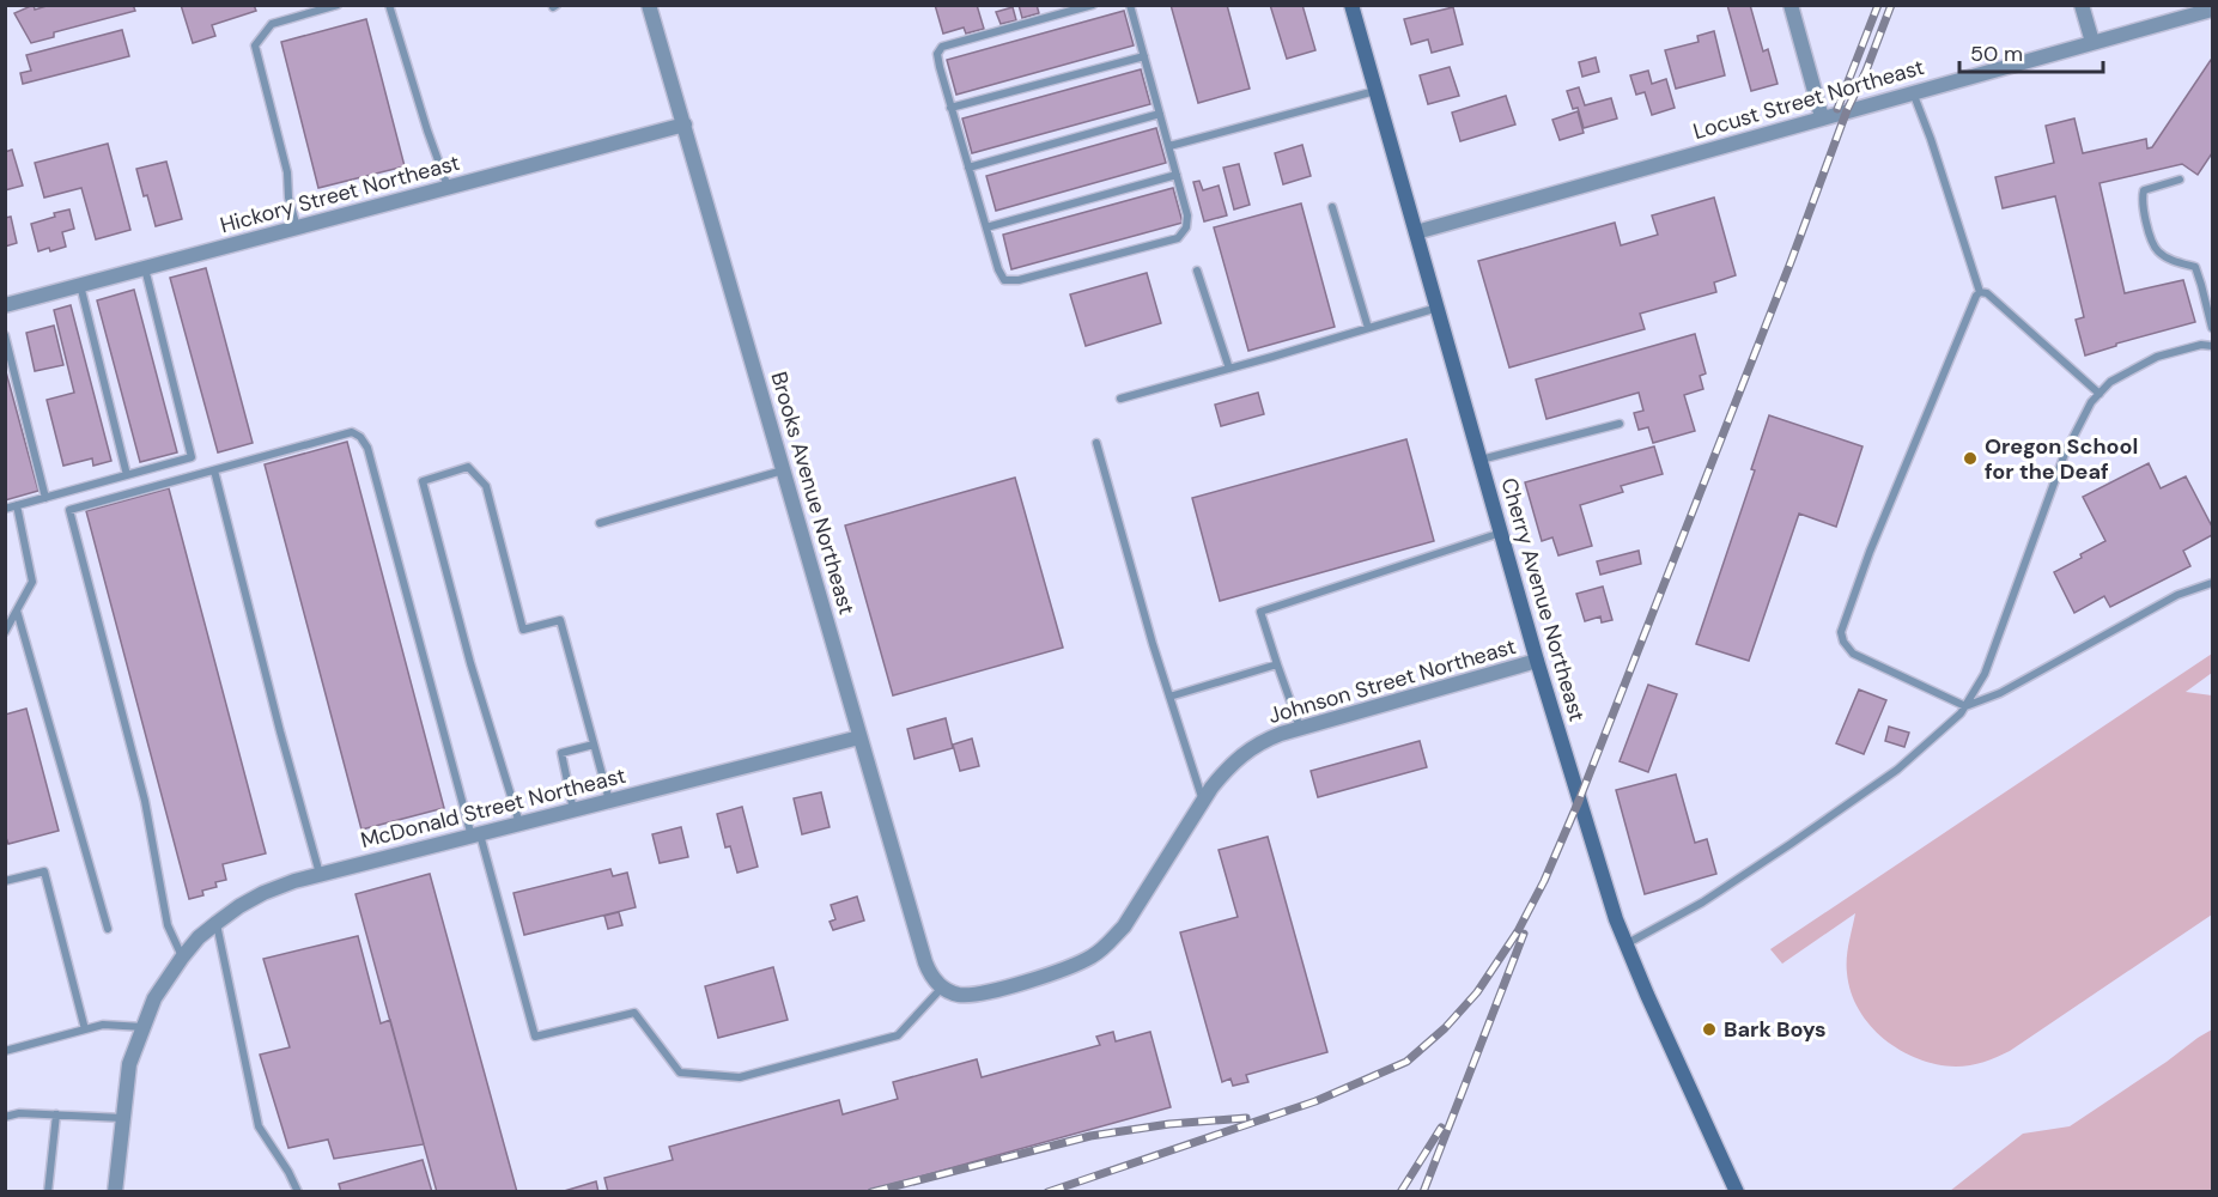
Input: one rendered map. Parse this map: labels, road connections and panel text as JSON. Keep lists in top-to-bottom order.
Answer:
{
  "streets": {
    "main road": ["Cherry Avenue Northeast"],
    "street": [
      "Locust Street Northeast",
      "Hickory Street Northeast",
      "Brooks Avenue Northeast",
      "Johnson Street Northeast",
      "McDonald Street Northeast"
    ]
  },
  "crossings": [
    ["Locust Street Northeast", "Cherry Avenue Northeast"],
    ["Hickory Street Northeast", "Brooks Avenue Northeast"],
    ["Brooks Avenue Northeast", "Johnson Street Northeast"],
    ["Brooks Avenue Northeast", "McDonald Street Northeast"],
    ["Cherry Avenue Northeast", "Johnson Street Northeast"]
  ],
  "places": ["Oregon School for the Deaf", "Bark Boys"],
  "scale_bar": "50 m"
}
